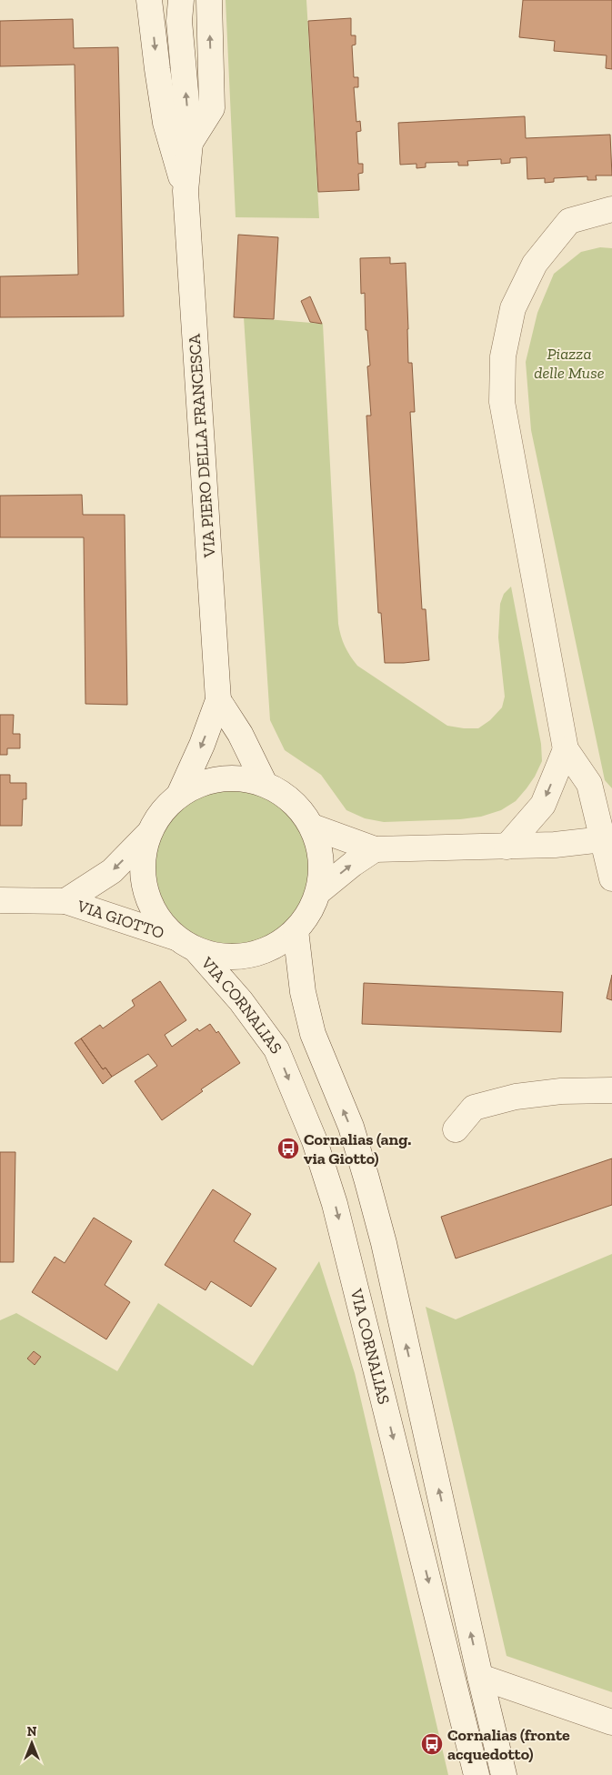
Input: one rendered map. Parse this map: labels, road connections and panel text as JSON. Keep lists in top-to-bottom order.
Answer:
{
  "streets": {
    "street": ["VIA PIERO DELLA FRANCESCA", "VIA GIOTTO", "VIA CORNALIAS"]
  },
  "crossings": [
    ["VIA GIOTTO", "VIA CORNALIAS"]
  ],
  "parks": ["Piazza delle Muse"],
  "places": {
    "bus stop": ["Cornalias (ang. via Giotto)", "Cornalias (fronte acquedotto)"]
  },
  "north": "top"
}
